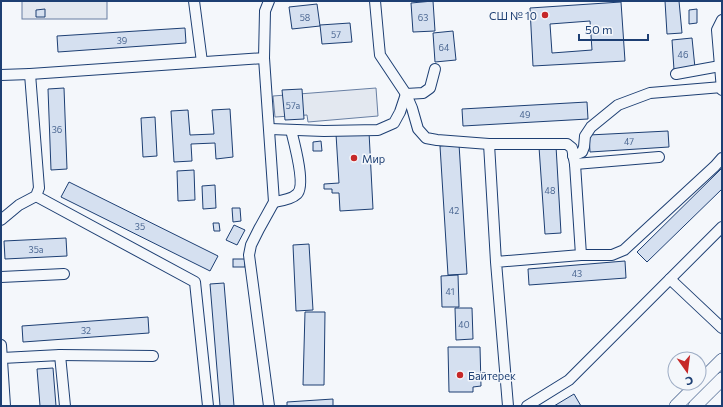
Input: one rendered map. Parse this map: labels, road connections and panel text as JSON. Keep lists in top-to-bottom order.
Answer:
{
  "places": ["СШ № 10", "Мир", "Байтерек"],
  "house_numbers": [
    "58",
    "63",
    "57",
    "39",
    "64",
    "46",
    "57а",
    "49",
    "36",
    "47",
    "48",
    "42",
    "35",
    "35а",
    "43",
    "41",
    "40",
    "32"
  ],
  "scale_bar": "50 m",
  "north": "bottom"
}
